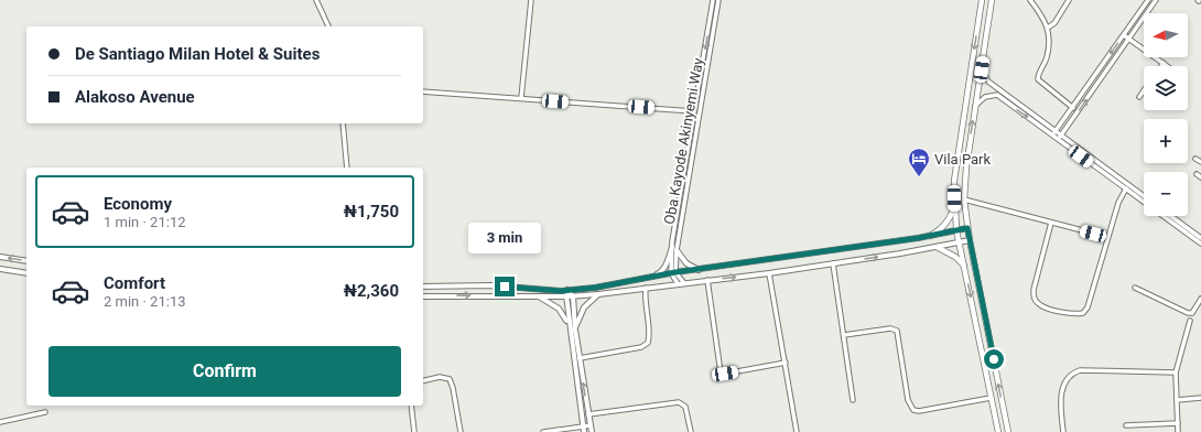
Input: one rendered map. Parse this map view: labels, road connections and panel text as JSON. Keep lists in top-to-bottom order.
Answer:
{
  "streets": {
    "street": ["Oba Kayode Akinyemi Way"]
  },
  "places": {
    "hotel": ["Vila Park"]
  },
  "north": "left",
  "page": {
    "map_buttons": ["+", "−"],
    "banner": ["De Santiago Milan Hotel & Suites", "Alakoso Avenue"],
    "list": [
      {
        "name": "Economy",
        "note": "1 min · 21:12",
        "value": "₦1,750"
      },
      {
        "name": "Comfort",
        "note": "2 min · 21:13",
        "value": "₦2,360"
      }
    ],
    "bubble": "3 min",
    "buttons": "Confirm"
  }
}
